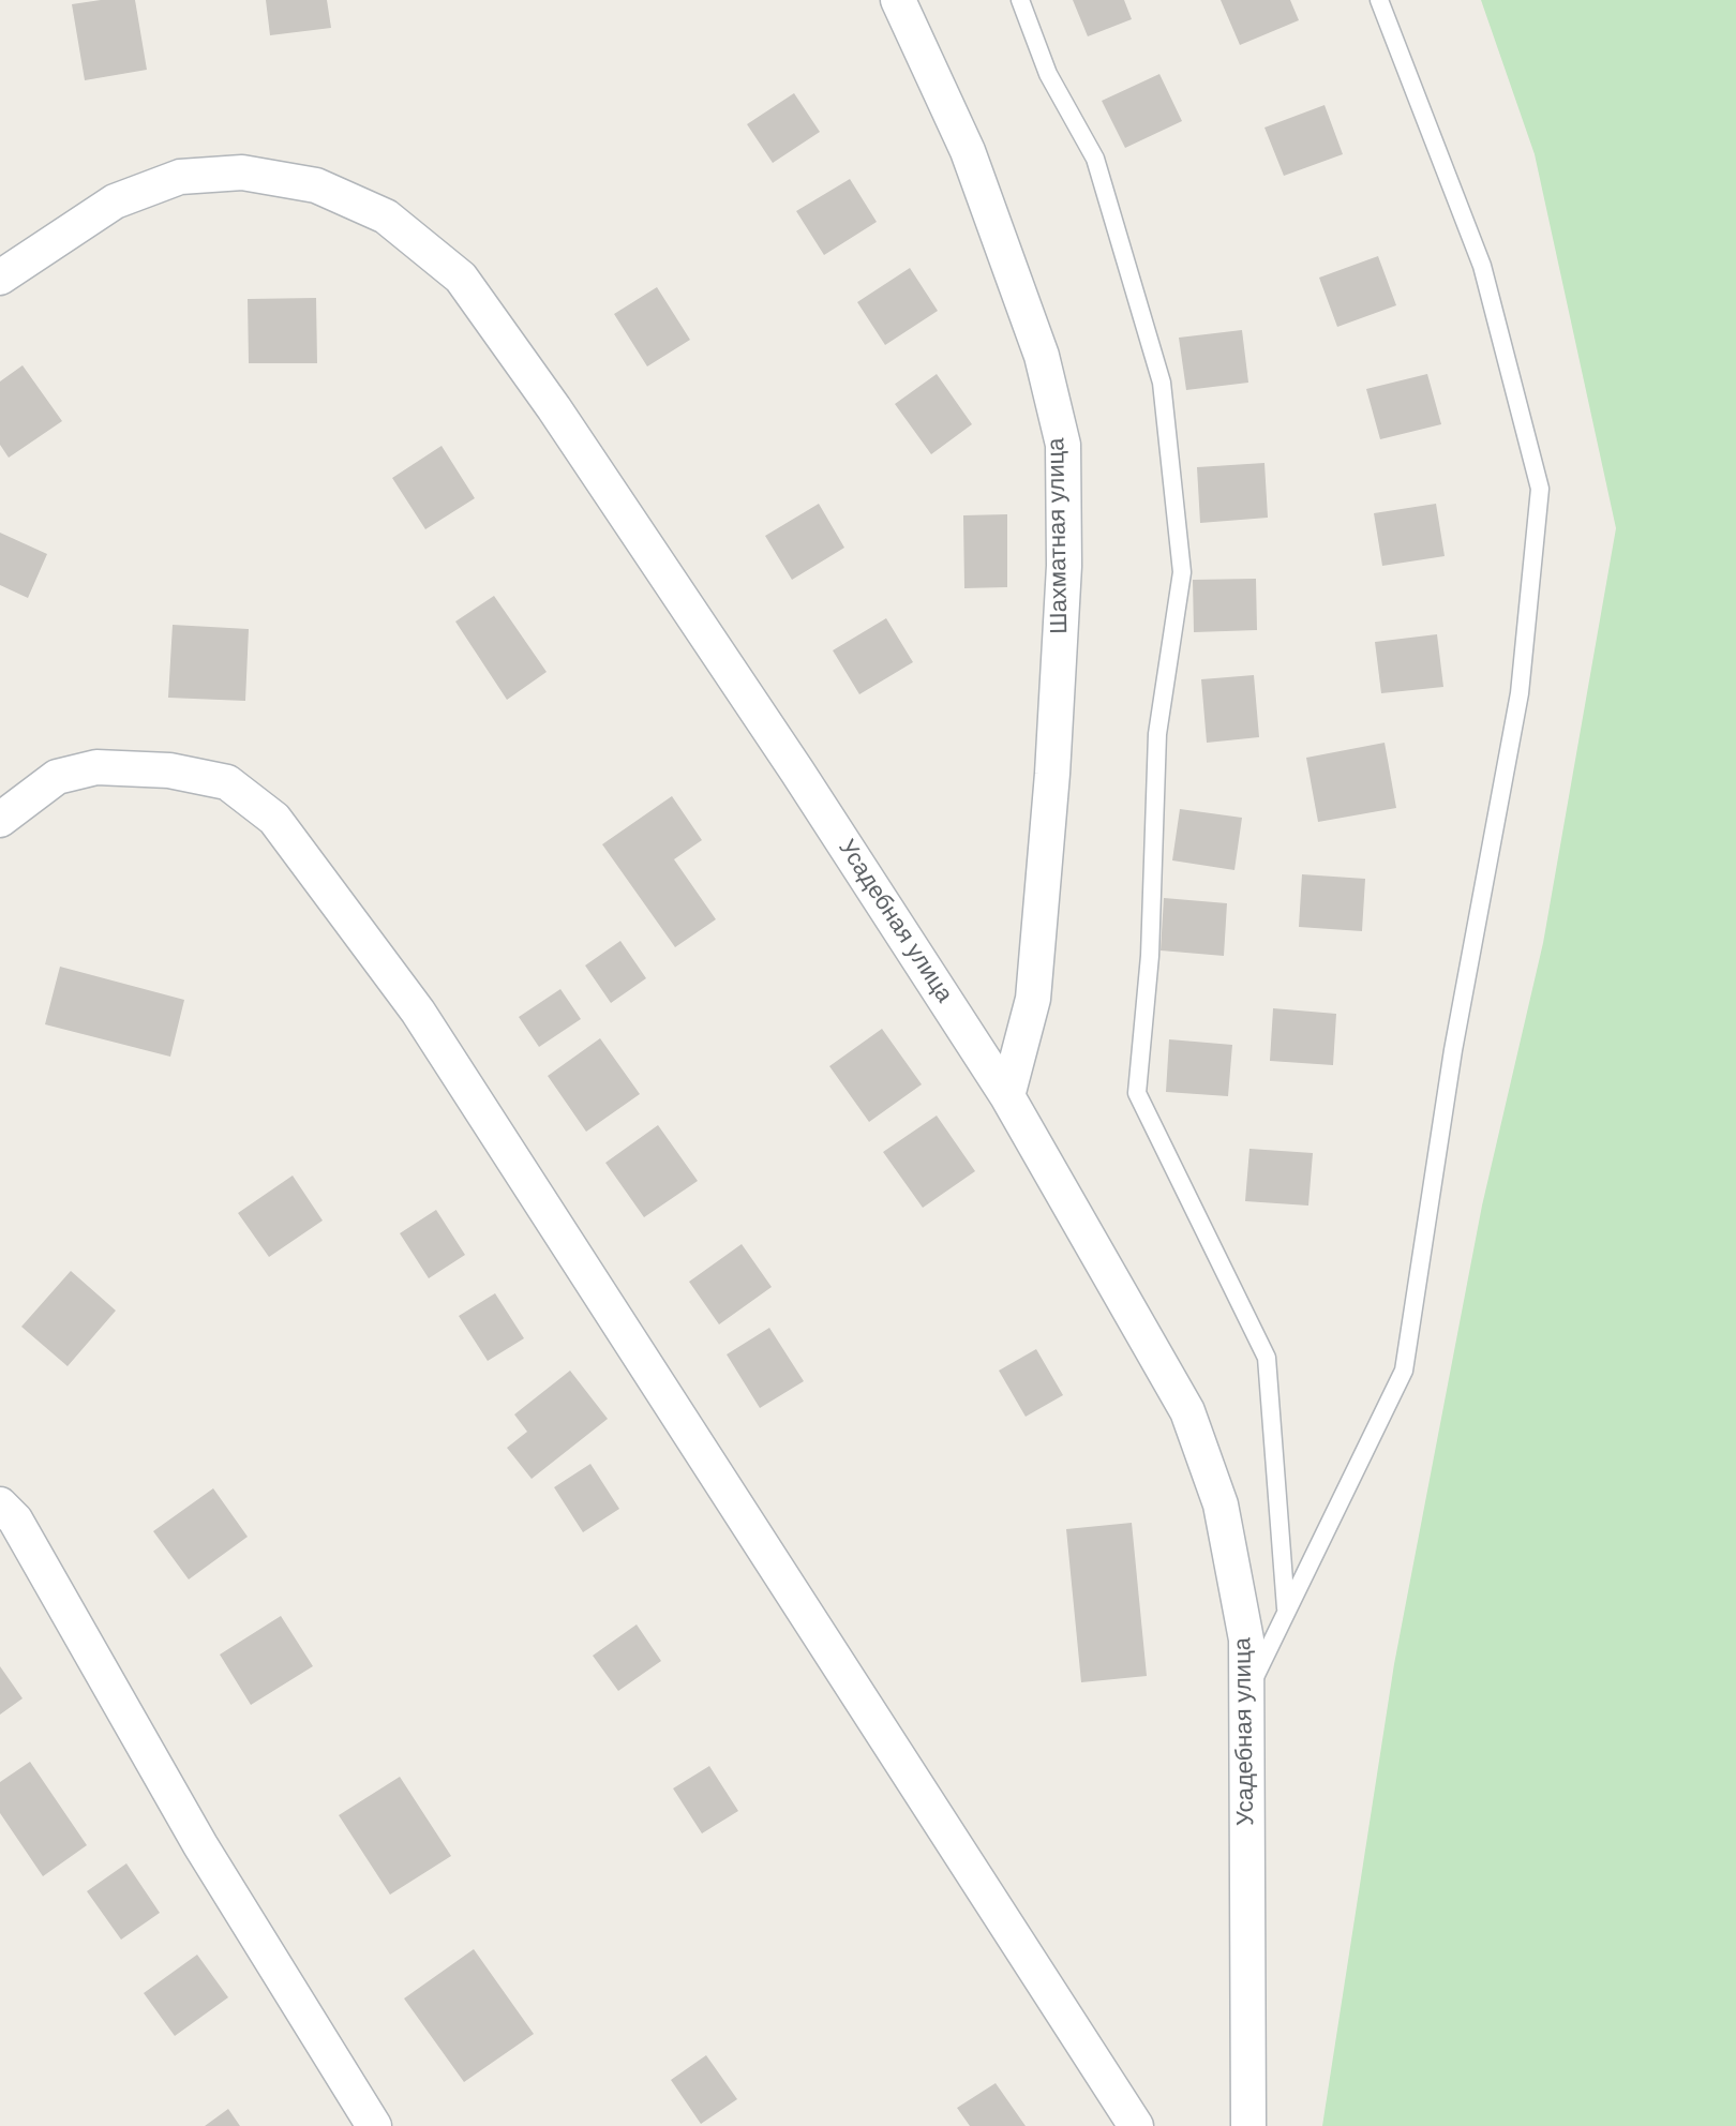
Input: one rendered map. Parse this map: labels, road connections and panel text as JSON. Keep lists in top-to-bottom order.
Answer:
{
  "streets": {
    "street": ["Шахматная улица", "Усадебная улица"]
  },
  "crossings": [
    ["Шахматная улица", "Усадебная улица"]
  ]
}
